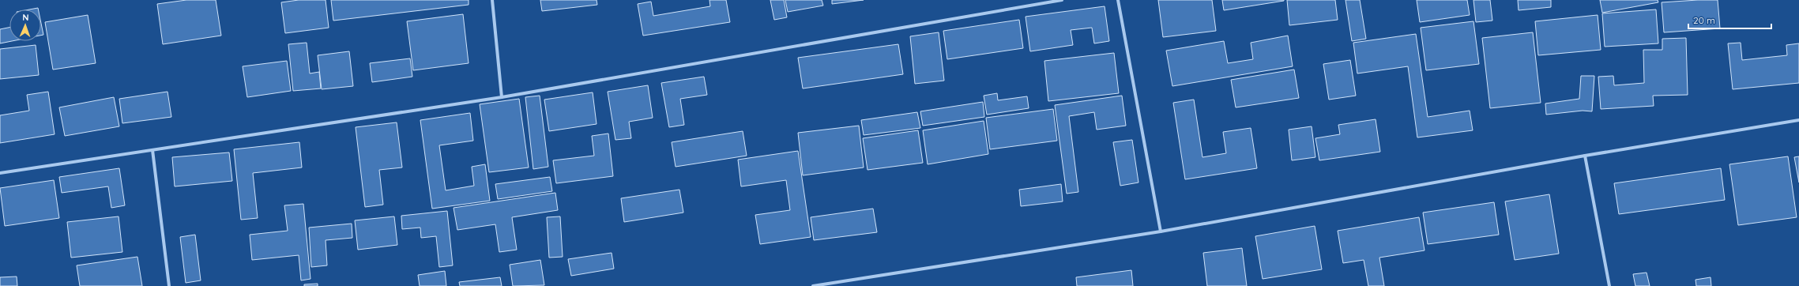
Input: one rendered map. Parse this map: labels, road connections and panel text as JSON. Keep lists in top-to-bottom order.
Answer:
{
  "scale_bar": "20 m",
  "north": "top"
}
